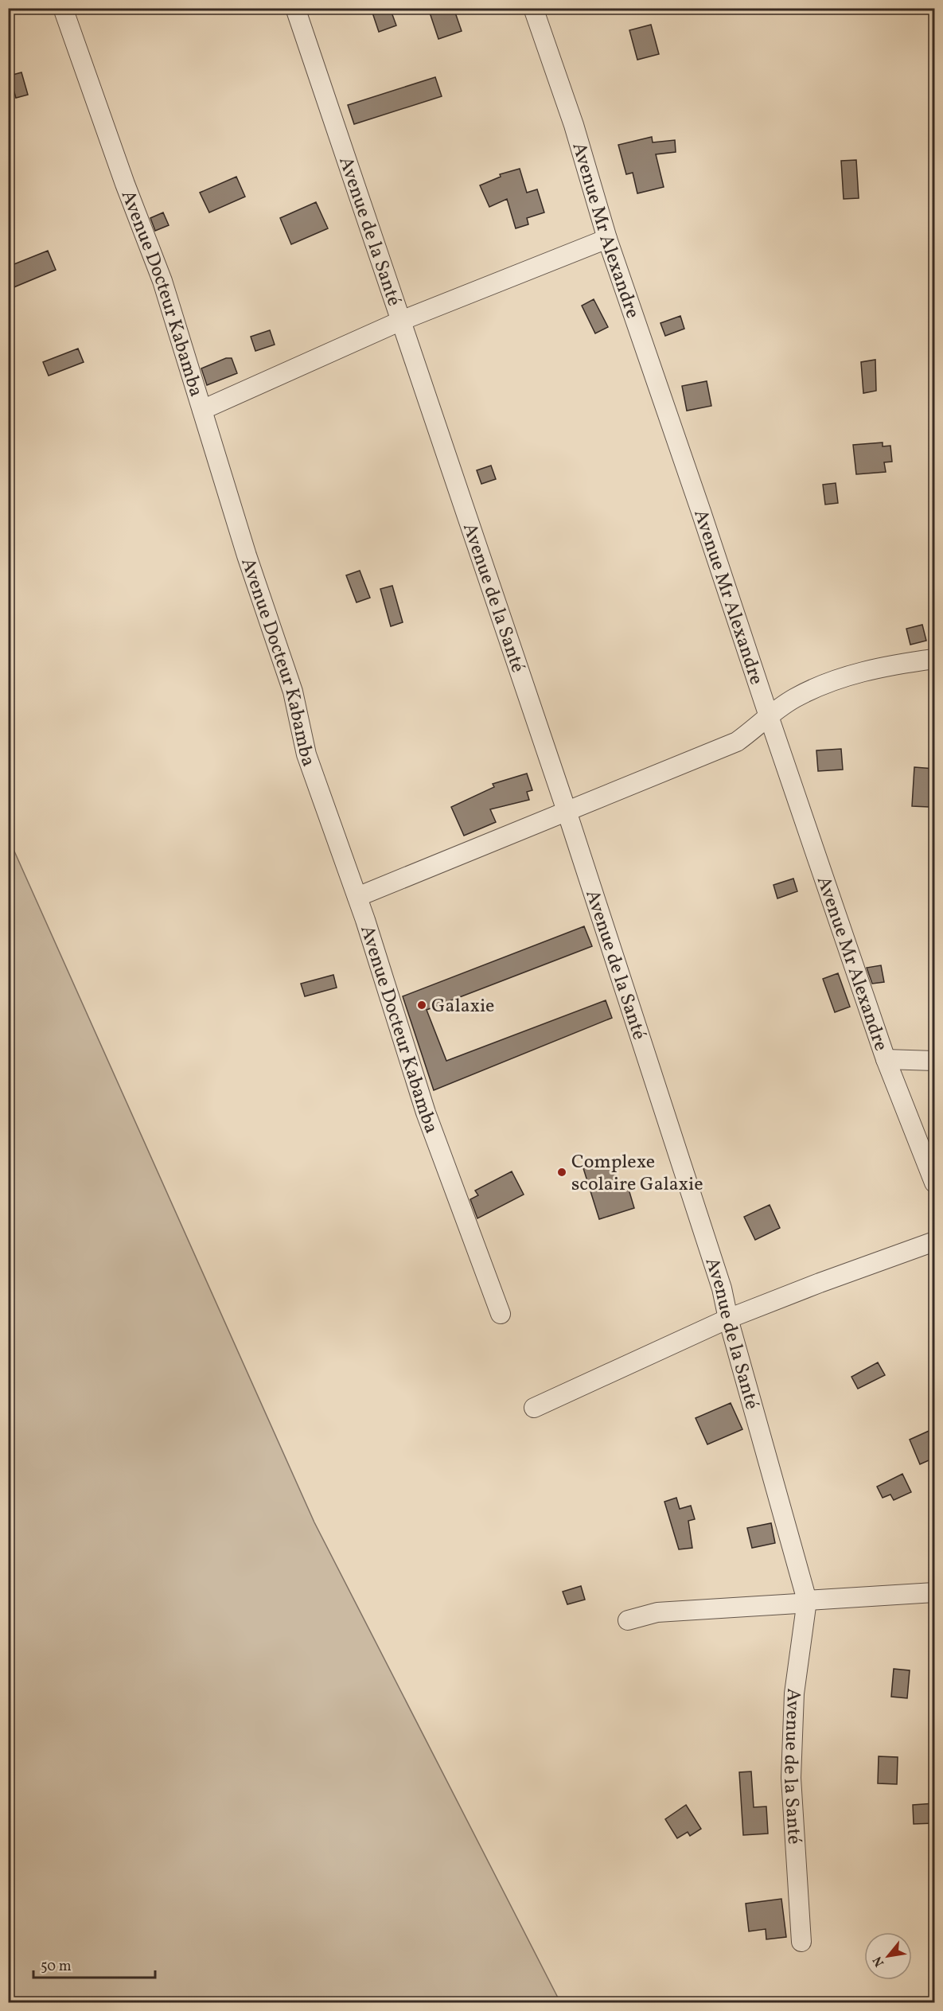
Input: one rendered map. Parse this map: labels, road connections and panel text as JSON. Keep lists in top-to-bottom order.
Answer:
{
  "streets": {
    "street": ["Avenue de la Santé", "Avenue Mr Alexandre", "Avenue Docteur Kabamba"]
  },
  "places": ["Galaxie", "Complexe scolaire Galaxie"],
  "scale_bar": "50 m",
  "north": "bottom left"
}
